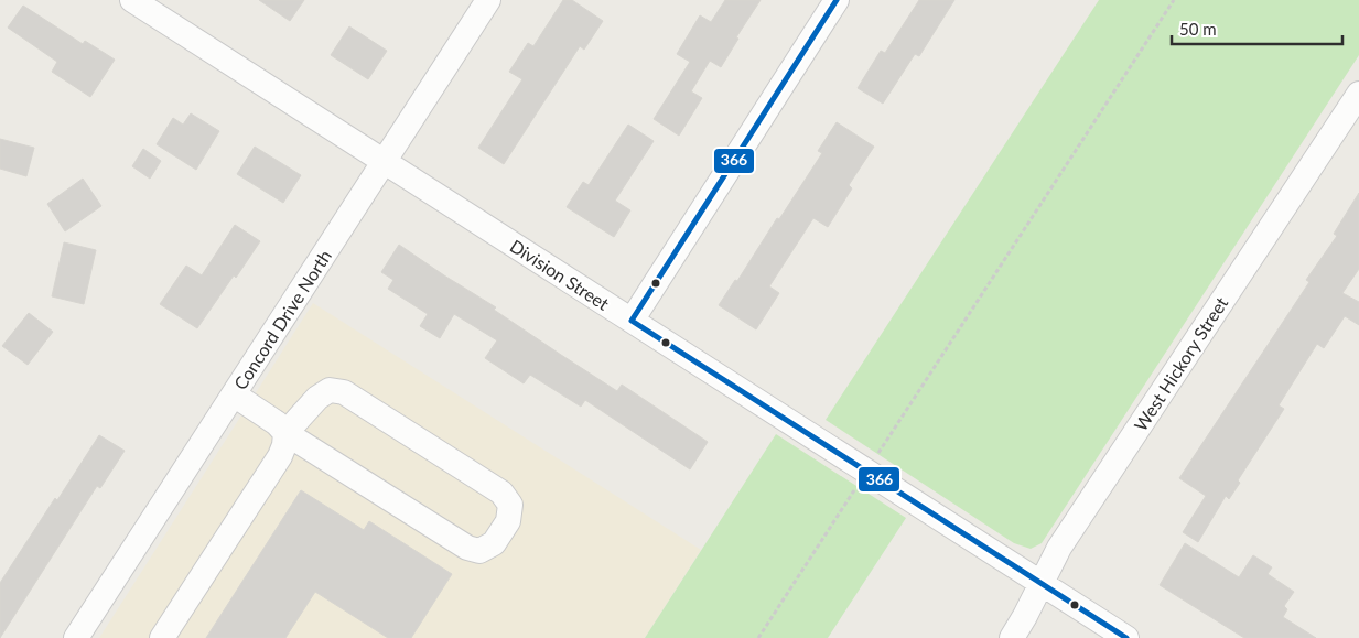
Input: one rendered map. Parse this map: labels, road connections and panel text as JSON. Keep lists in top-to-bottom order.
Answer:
{
  "streets": {
    "street": ["Division Street", "Concord Drive North", "West Hickory Street"]
  },
  "crossings": [
    ["Division Street", "Concord Drive North"],
    ["Division Street", "West Hickory Street"]
  ],
  "lines": ["transit line 366"],
  "scale_bar": "50 m"
}
